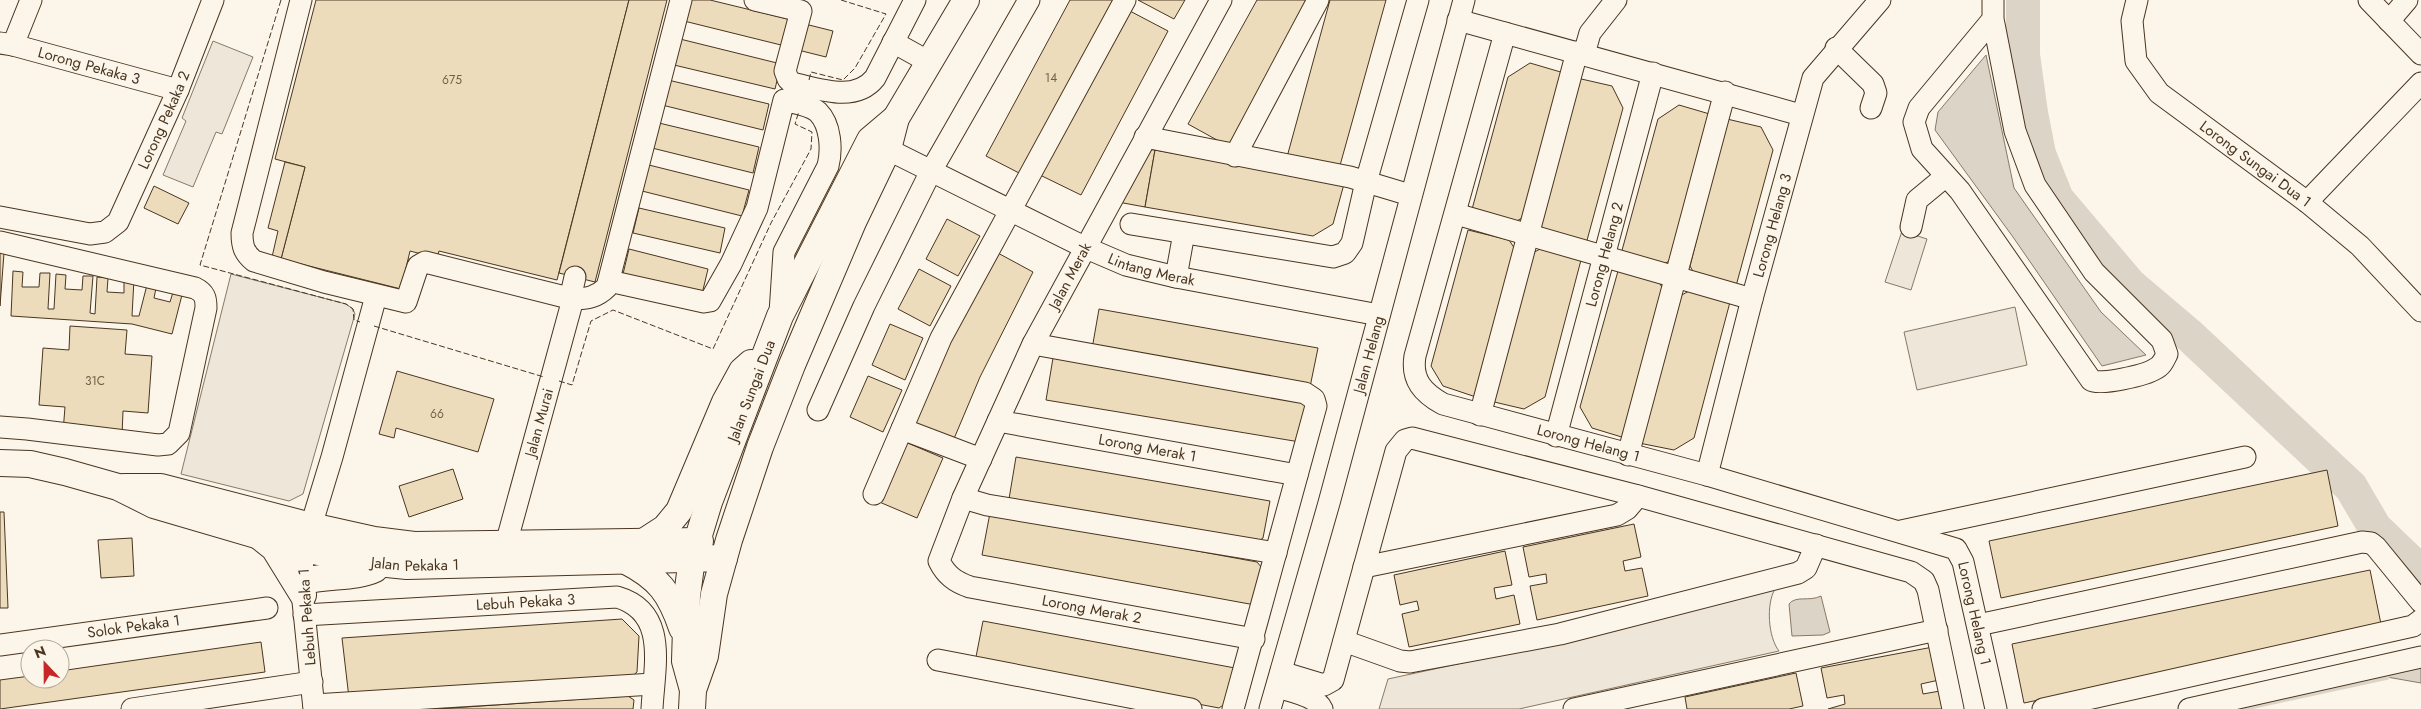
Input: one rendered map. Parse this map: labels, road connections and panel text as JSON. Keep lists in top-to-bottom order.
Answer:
{
  "streets": {
    "main road": ["Jalan Sungai Dua", "Jalan Pekaka 1"],
    "street": [
      "Lorong Pekaka 3",
      "Lorong Pekaka 2",
      "Lorong Sungai Dua 1",
      "Lorong Helang 3",
      "Lorong Helang 2",
      "Lintang Merak",
      "Jalan Merak",
      "Jalan Helang",
      "Jalan Murai",
      "Lorong Helang 1",
      "Lorong Merak 1",
      "Lebuh Pekaka 3",
      "Lorong Merak 2",
      "Lebuh Pekaka 1",
      "Solok Pekaka 1"
    ]
  },
  "crossings": [
    ["Lorong Pekaka 3", "Lorong Pekaka 2"],
    ["Lorong Helang 3", "Lorong Helang 1"],
    ["Lorong Helang 2", "Lorong Helang 1"],
    ["Lintang Merak", "Jalan Merak"],
    ["Lintang Merak", "Jalan Helang"],
    ["Lintang Merak", "Jalan Sungai Dua"],
    ["Jalan Merak", "Lorong Merak 1"],
    ["Jalan Merak", "Lorong Merak 2"],
    ["Jalan Sungai Dua", "Jalan Pekaka 1"],
    ["Jalan Murai", "Jalan Pekaka 1"],
    ["Jalan Pekaka 1", "Lebuh Pekaka 1"],
    ["Lebuh Pekaka 3", "Lebuh Pekaka 1"]
  ],
  "house_numbers": [
    "14",
    "675",
    "31C",
    "66"
  ],
  "north": "top"
}
